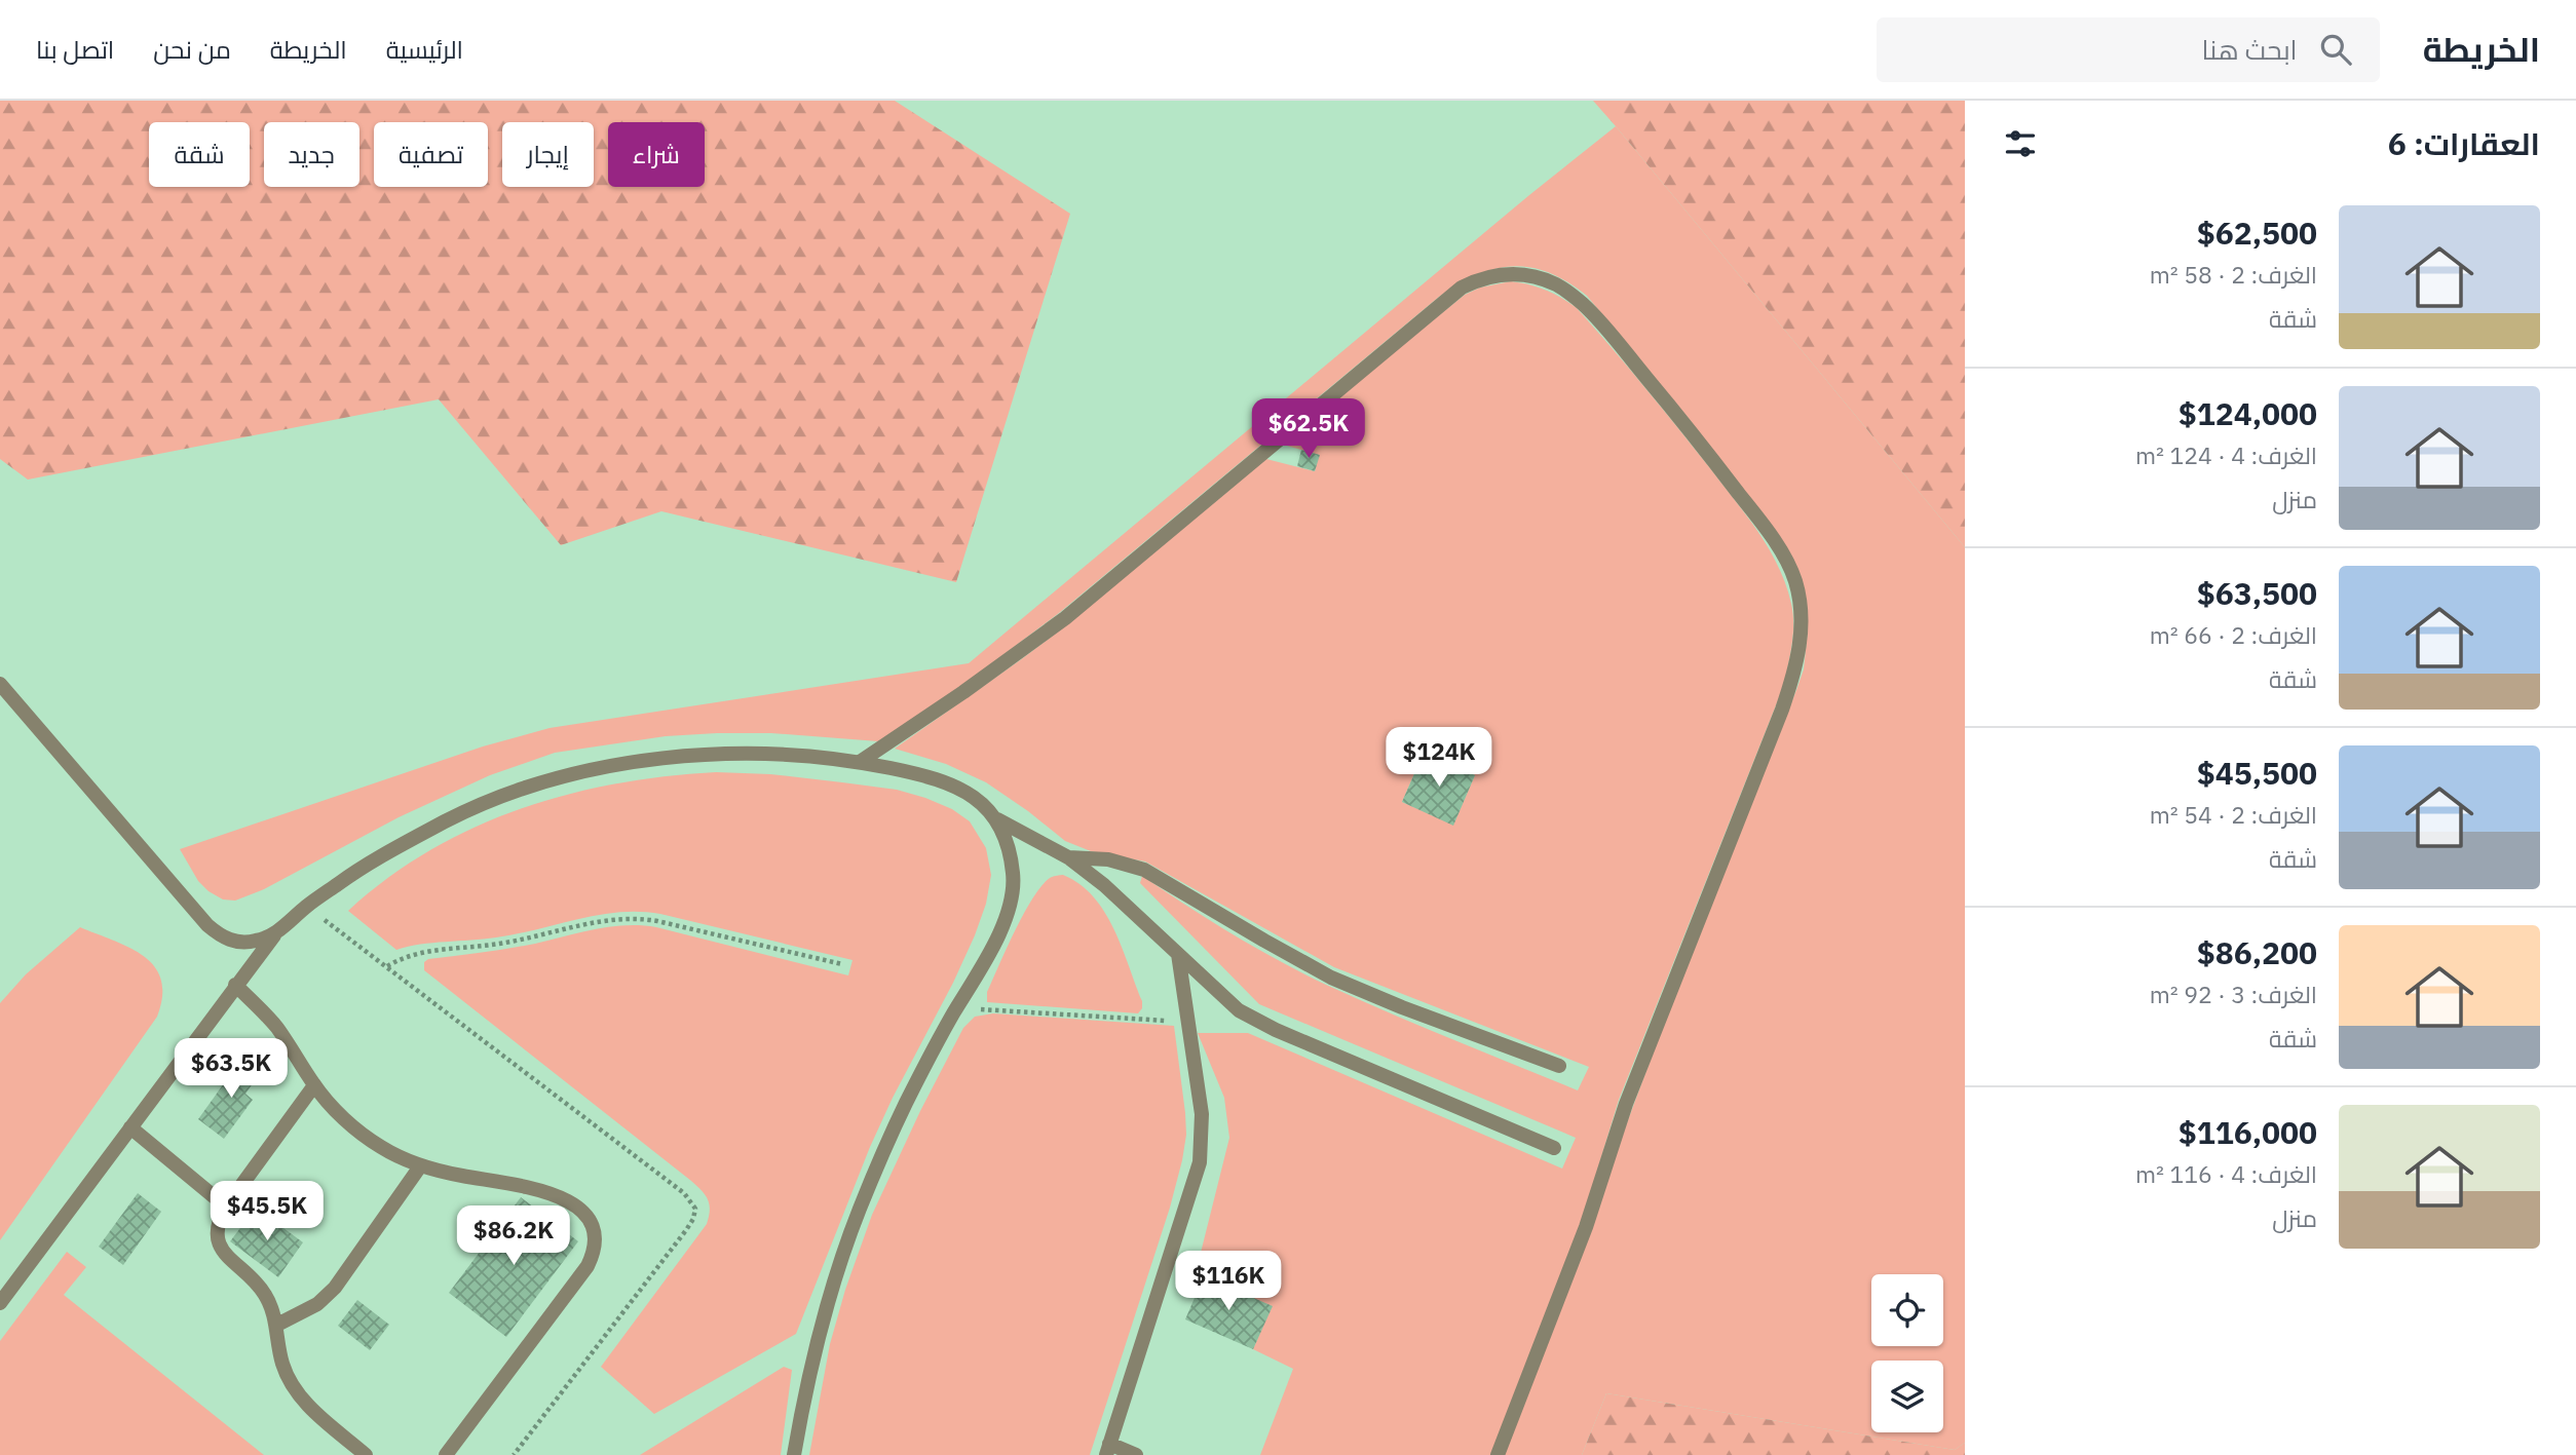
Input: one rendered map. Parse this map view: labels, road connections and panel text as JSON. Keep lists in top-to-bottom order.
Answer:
{
  "page": {
    "header": "الخريطة",
    "search": "ابحث هنا",
    "nav": [
      "الرئيسية",
      "الخريطة",
      "من نحن",
      "اتصل بنا"
    ],
    "heading": "العقارات: 6",
    "chip": [
      "شراء",
      "إيجار",
      "تصفية",
      "جديد",
      "شقة"
    ],
    "list": [
      {
        "name": "$62,500",
        "note": "الغرف: 2 · 58 m² · شقة"
      },
      {
        "name": "$124,000",
        "note": "الغرف: 4 · 124 m² · منزل"
      },
      {
        "name": "$63,500",
        "note": "الغرف: 2 · 66 m² · شقة"
      },
      {
        "name": "$45,500",
        "note": "الغرف: 2 · 54 m² · شقة"
      },
      {
        "name": "$86,200",
        "note": "الغرف: 3 · 92 m² · شقة"
      },
      {
        "name": "$116,000",
        "note": "الغرف: 4 · 116 m² · منزل"
      }
    ],
    "price": [
      "$62.5K",
      "$124K",
      "$63.5K",
      "$45.5K",
      "$86.2K",
      "$116K"
    ]
  }
}
